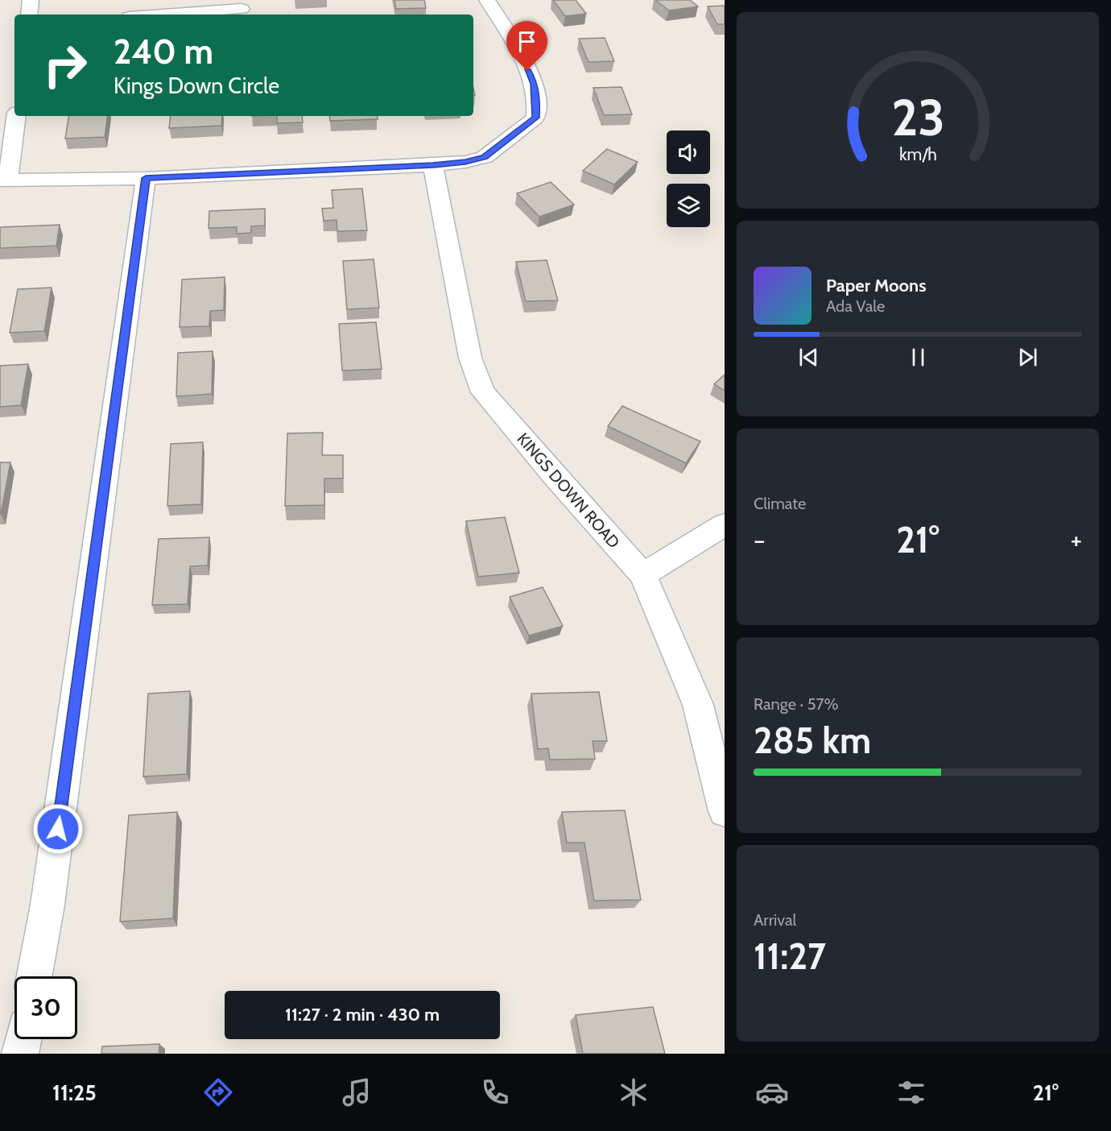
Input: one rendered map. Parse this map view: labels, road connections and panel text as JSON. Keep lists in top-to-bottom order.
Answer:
{
  "streets": {
    "street": ["KINGS DOWN ROAD"]
  },
  "page": {
    "turn": ["240 m", "Kings Down Circle"],
    "song": ["Paper Moons", "Ada Vale"],
    "tile": [
      "Climate",
      ["Range · 57%", "285 km"],
      ["Arrival", "11:27"]
    ],
    "heat": ["−", "21°", "+"],
    "limit": "30",
    "trip": "11:27 · 2 min · 430 m",
    "tabs": ["11:25", "21°"],
    "gauge": ["23", "km/h"]
  }
}
